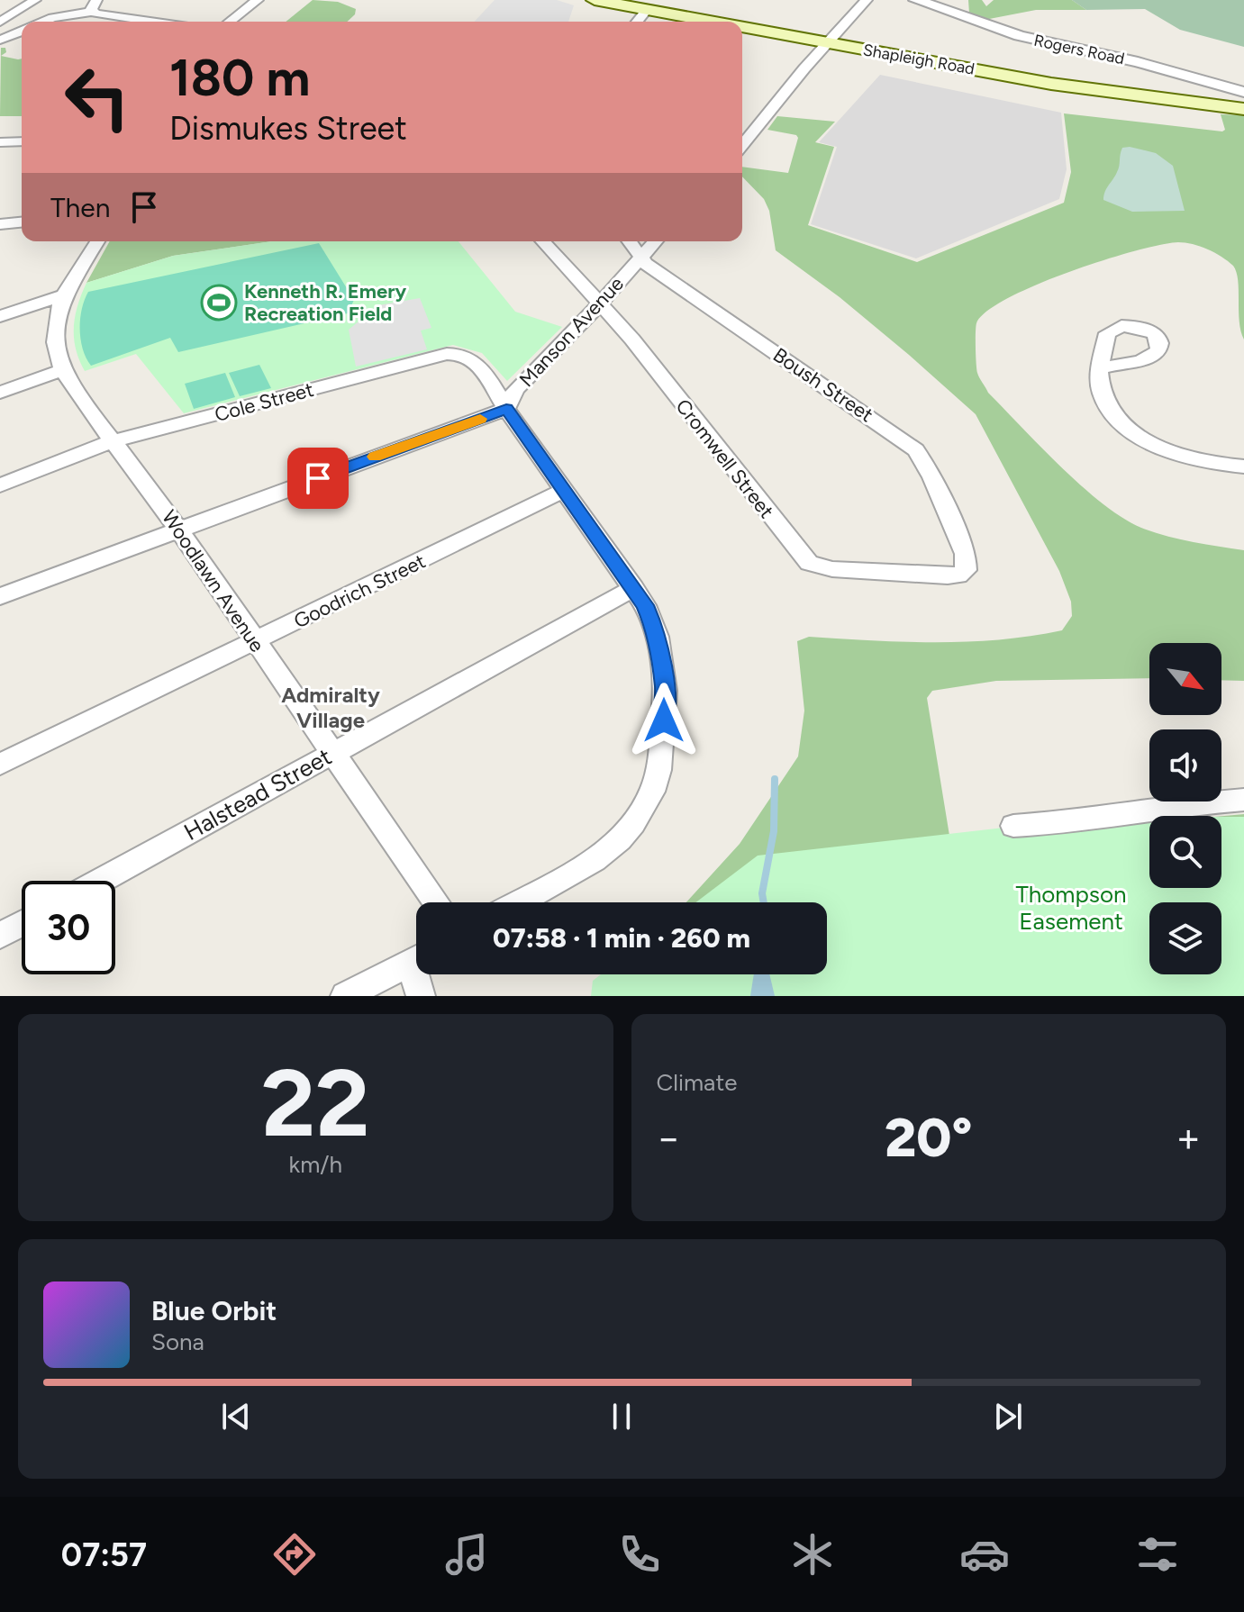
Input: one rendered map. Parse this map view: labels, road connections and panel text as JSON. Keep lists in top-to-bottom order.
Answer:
{
  "streets": {
    "main road": ["Shapleigh Road"],
    "street": [
      "Rogers Road",
      "Manson Avenue",
      "Boush Street",
      "Cole Street",
      "Cromwell Street",
      "Woodlawn Avenue",
      "Goodrich Street",
      "Halstead Street"
    ]
  },
  "crossings": [
    ["Manson Avenue", "Boush Street"],
    ["Manson Avenue", "Cole Street"],
    ["Manson Avenue", "Cromwell Street"],
    ["Boush Street", "Cromwell Street"],
    ["Cole Street", "Woodlawn Avenue"],
    ["Woodlawn Avenue", "Goodrich Street"],
    ["Woodlawn Avenue", "Halstead Street"]
  ],
  "districts": ["Admiralty Village"],
  "parks": ["Thompson Easement"],
  "places": {
    "sports": ["Kenneth R. Emery Recreation Field"]
  },
  "north": "bottom right",
  "page": {
    "turn": ["180 m", "Dismukes Street"],
    "then": "Then",
    "limit": "30",
    "trip": "07:58 · 1 min · 260 m",
    "tile": [
      ["22", "km/h"],
      "Climate"
    ],
    "heat": ["−", "20°", "+"],
    "song": ["Blue Orbit", "Sona"],
    "tabs": "07:57"
  }
}
